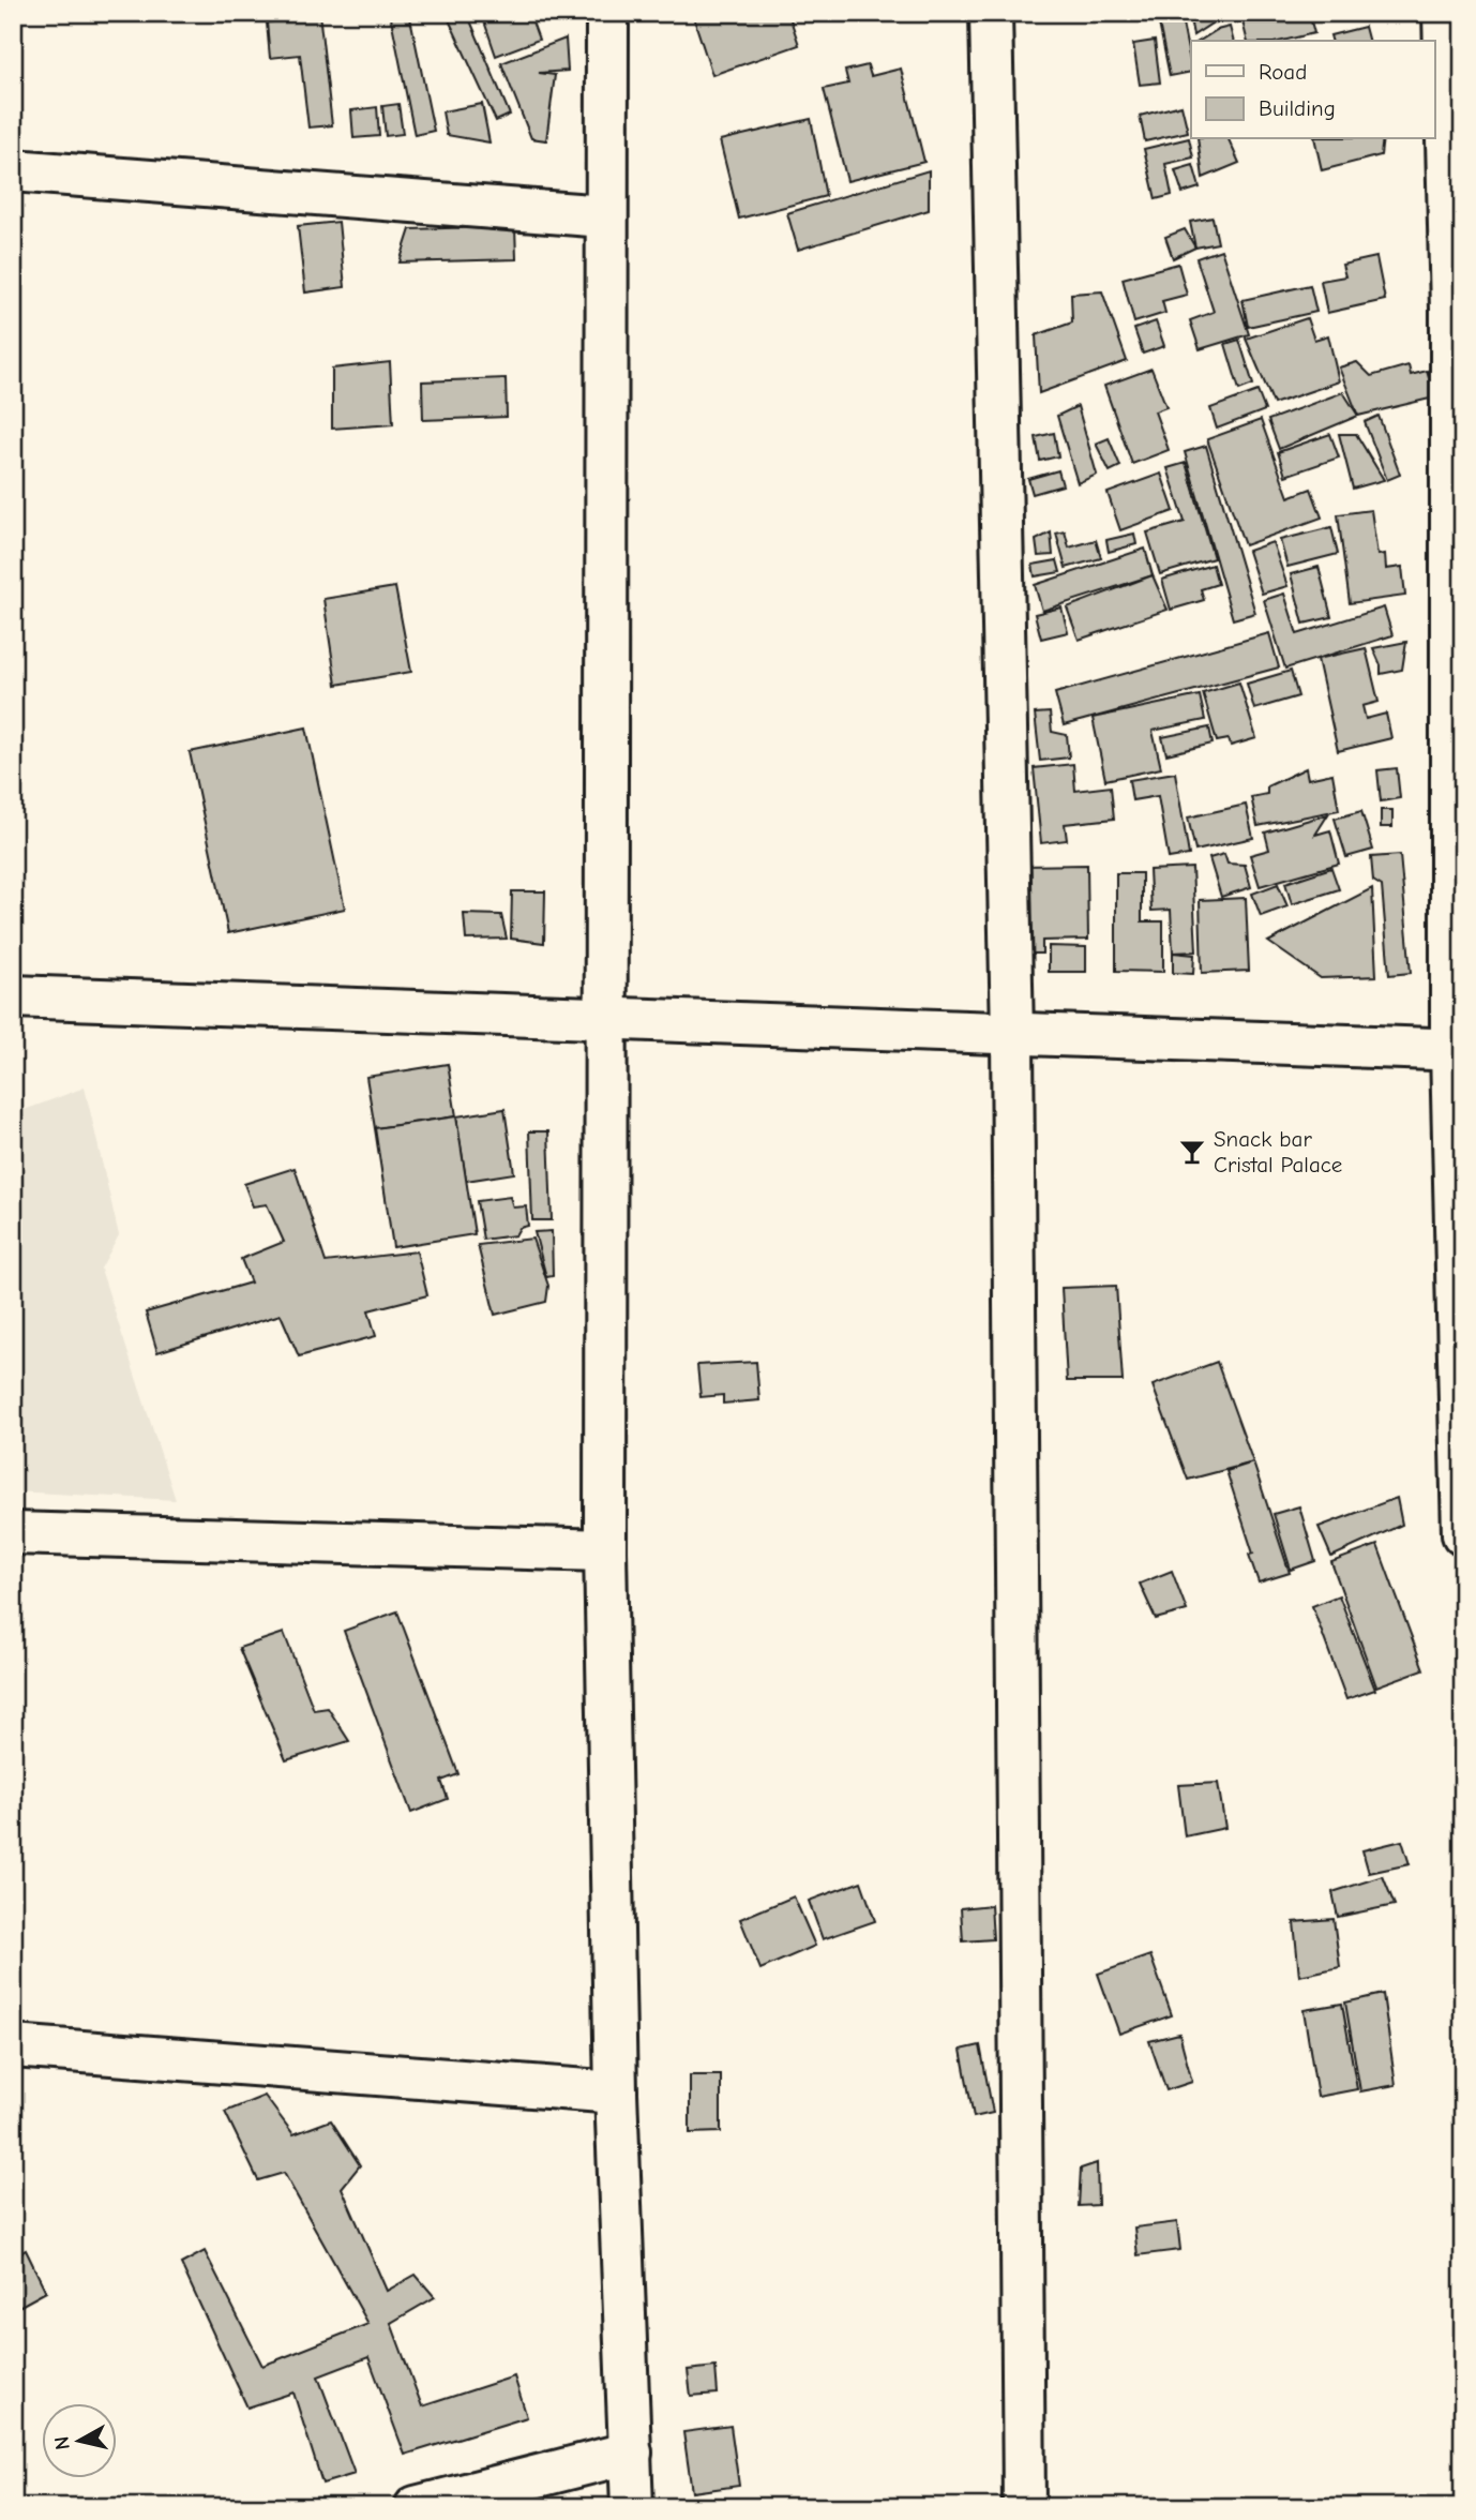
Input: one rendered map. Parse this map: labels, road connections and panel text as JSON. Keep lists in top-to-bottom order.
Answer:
{
  "places": {
    "bar": ["Snack bar Cristal Palace"]
  },
  "legend": ["Road", "Building"],
  "north": "left"
}
